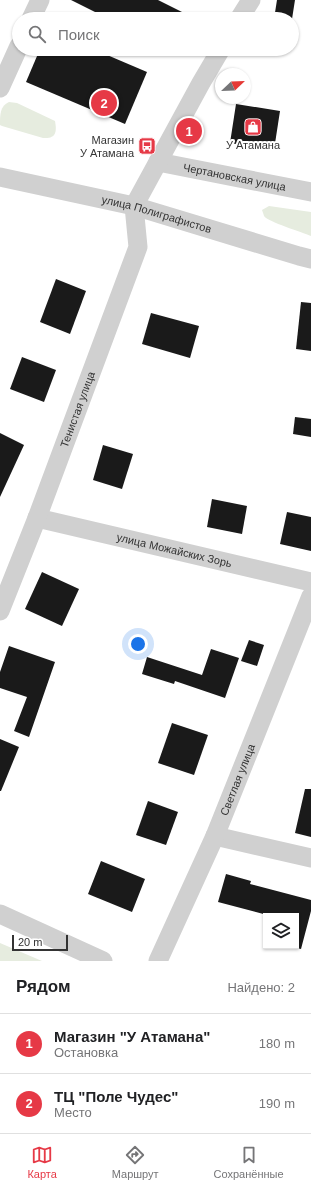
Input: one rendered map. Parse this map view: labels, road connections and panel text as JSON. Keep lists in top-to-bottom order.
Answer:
{
  "streets": {
    "street": [
      "Чертановская улица",
      "улица Полиграфистов",
      "Тенистая улица",
      "улица Можайских Зорь",
      "Светлая улица"
    ]
  },
  "crossings": [
    ["улица Полиграфистов", "Тенистая улица"],
    ["Тенистая улица", "улица Можайских Зорь"]
  ],
  "places": {
    "shop": ["У Атамана"],
    "bus stop": ["Магазин У Атамана"]
  },
  "scale_bar": "20 m",
  "north": "top right",
  "page": {
    "search": "Поиск",
    "pins": ["2", "1"],
    "scale": "20 m",
    "heading": ["Рядом", "Найдено: 2"],
    "list": [
      {
        "mark": "1",
        "name": "Магазин \"У Атамана\"",
        "note": "Остановка",
        "value": "180 m"
      },
      {
        "mark": "2",
        "name": "ТЦ \"Поле Чудес\"",
        "note": "Место",
        "value": "190 m"
      }
    ],
    "nav": ["Карта", "Маршрут", "Сохранённые"]
  }
}
